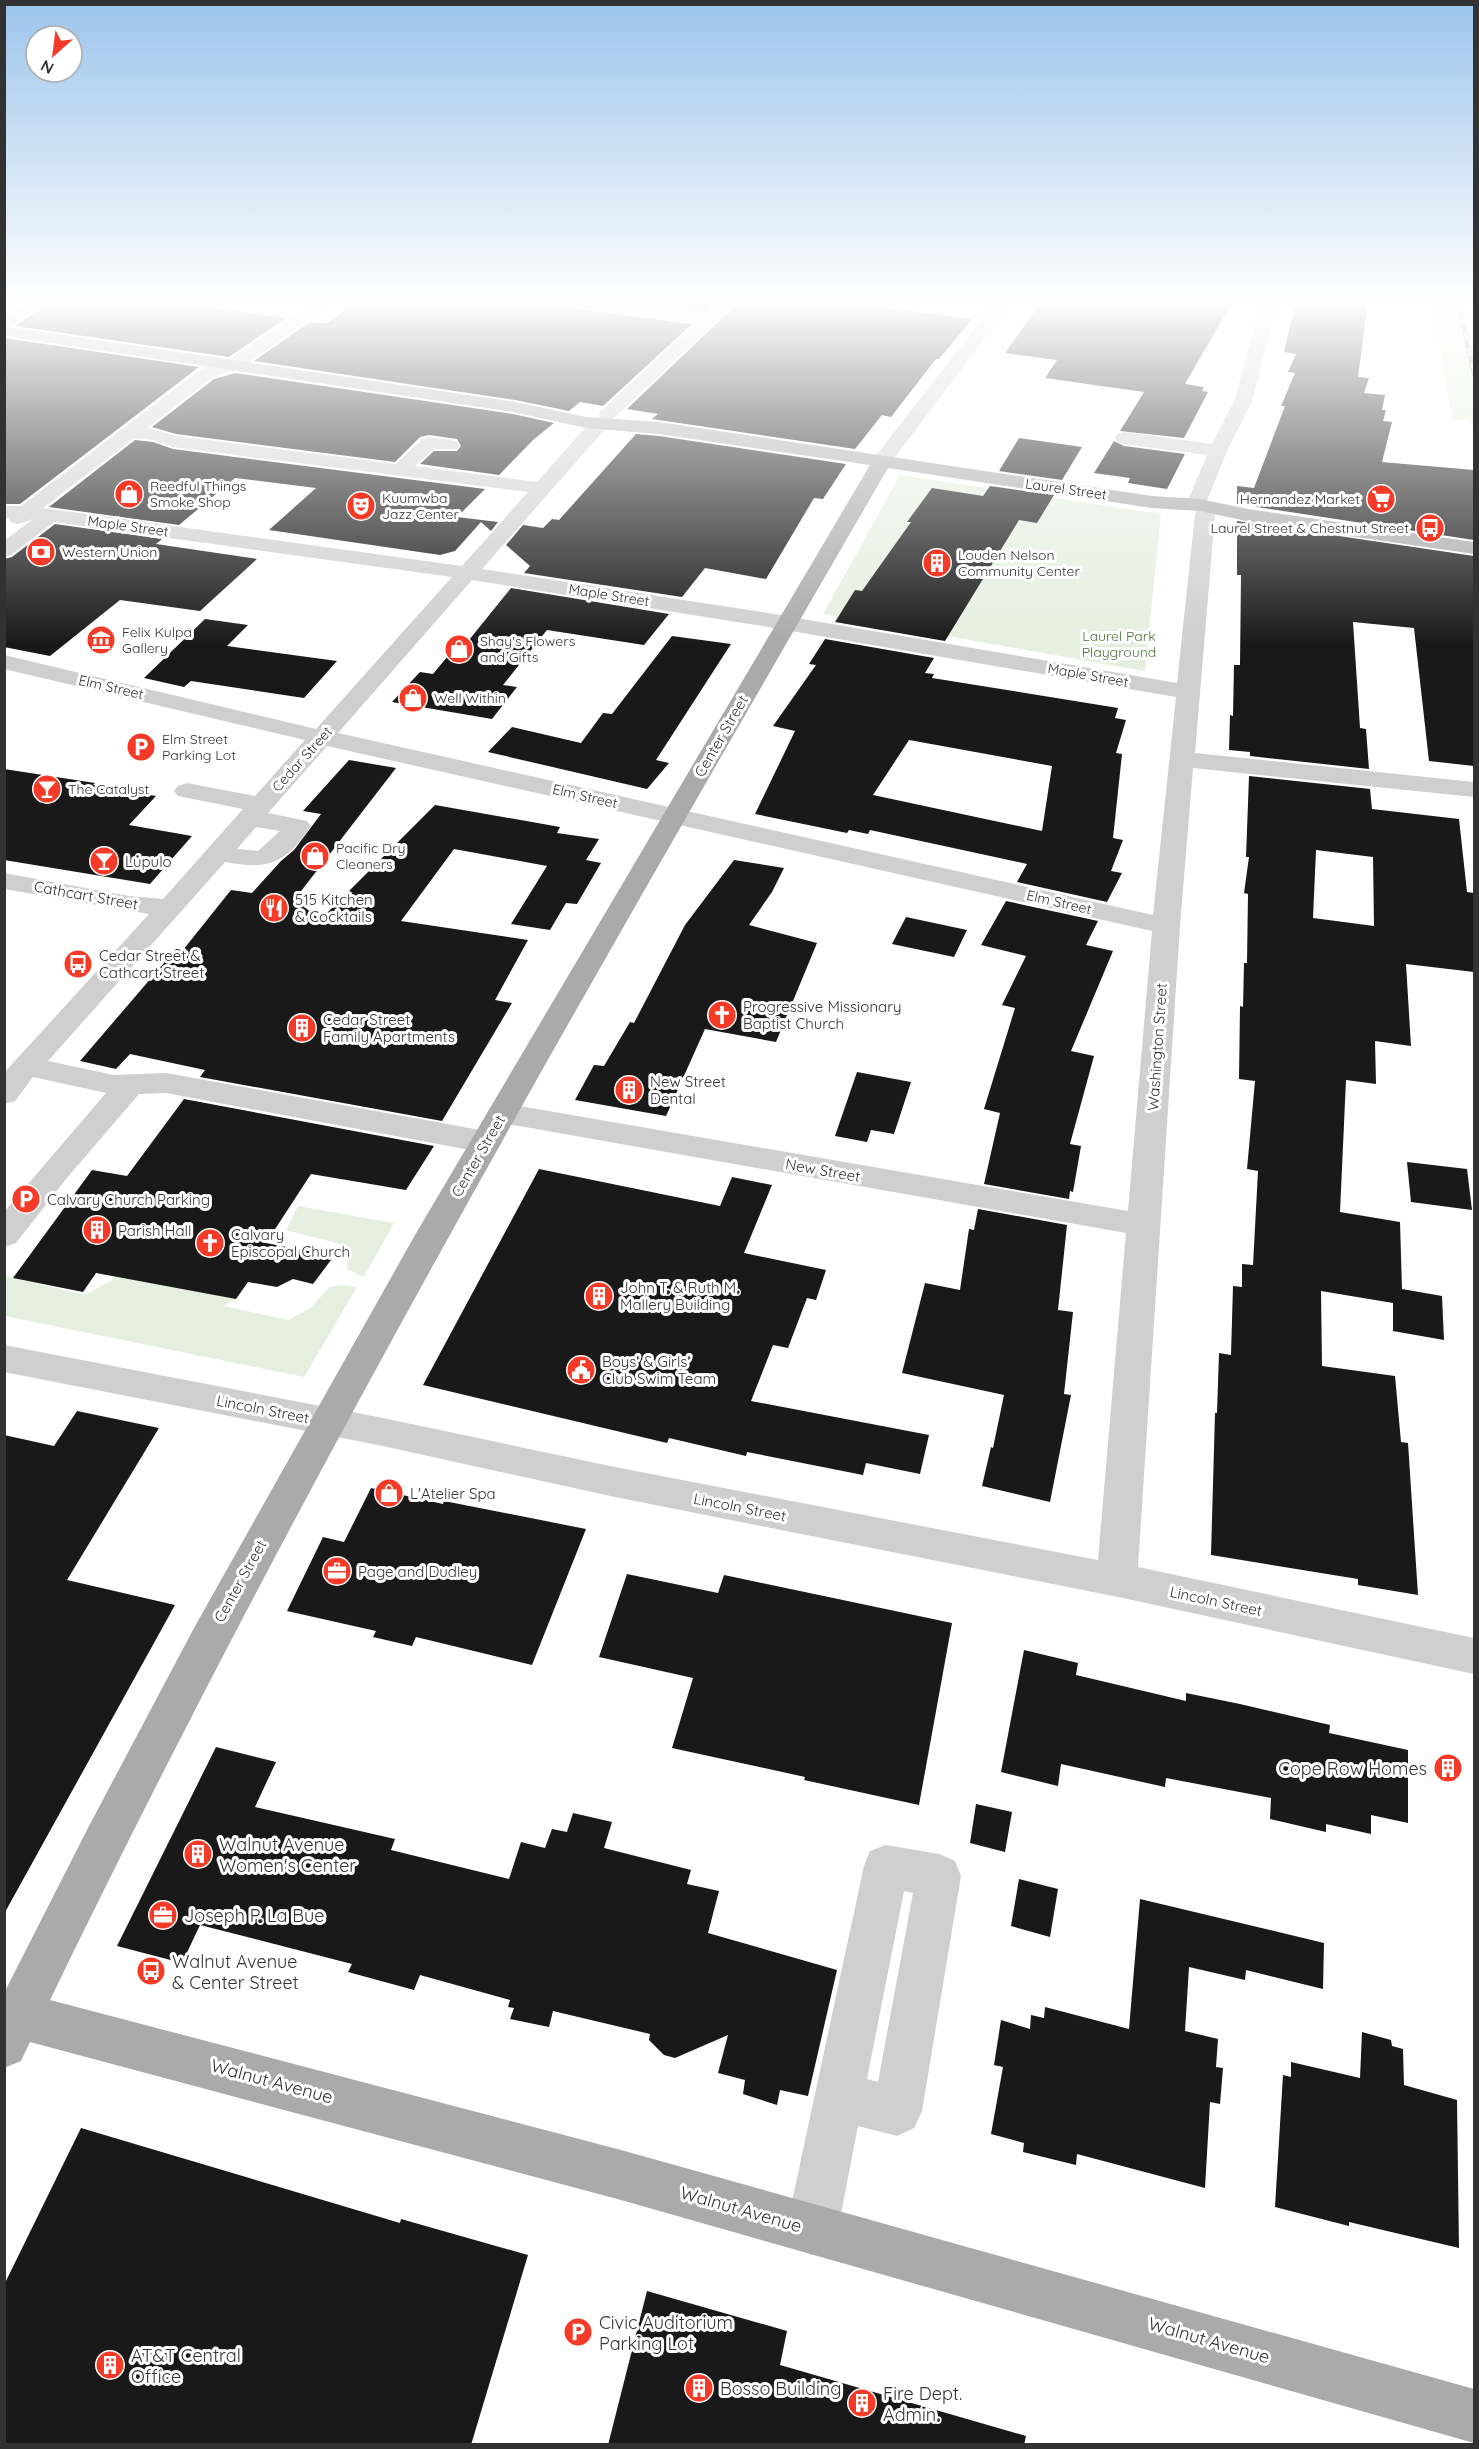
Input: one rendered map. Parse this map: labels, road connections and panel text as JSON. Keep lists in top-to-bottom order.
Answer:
{
  "streets": {
    "main road": ["Laurel Street", "Center Street", "Walnut Avenue"],
    "street": [
      "Maple Street",
      "Elm Street",
      "Cedar Street",
      "Cathcart Street",
      "Washington Street",
      "New Street",
      "Lincoln Street"
    ]
  },
  "crossings": [
    ["Laurel Street", "Center Street"],
    ["Laurel Street", "Cedar Street"],
    ["Laurel Street", "Washington Street"],
    ["Maple Street", "Center Street"],
    ["Maple Street", "Cedar Street"],
    ["Maple Street", "Washington Street"],
    ["Elm Street", "Center Street"],
    ["Elm Street", "Cedar Street"],
    ["Elm Street", "Washington Street"],
    ["Center Street", "New Street"],
    ["Center Street", "Lincoln Street"],
    ["Center Street", "Walnut Avenue"],
    ["Cedar Street", "Cathcart Street"],
    ["Washington Street", "New Street"],
    ["Washington Street", "Lincoln Street"]
  ],
  "parks": ["Laurel Park Playground"],
  "places": {
    "shop": [
      "Reedful Things Smoke Shop",
      "Shay's Flowers and Gifts",
      "Well Within",
      "Pacific Dry Cleaners",
      "L'Atelier Spa"
    ],
    "supermarket": ["Hernandez Market"],
    "theatre": ["Kuumwba Jazz Center"],
    "bus stop": ["Laurel Street & Chestnut Street", "Cedar Street & Cathcart Street", "Walnut Avenue & Center Street"],
    "bank": ["Western Union"],
    "building": [
      "Louden Nelson Community Center",
      "Cedar Street Family Apartments",
      "New Street Dental",
      "Parish Hall",
      "John T. & Ruth M. Mallery Building",
      "Cope Row Homes",
      "Walnut Avenue Women's Center",
      "AT&T Central Office",
      "Bosso Building",
      "Fire Dept. Admin."
    ],
    "museum": ["Felix Kulpa Gallery"],
    "parking": ["Elm Street Parking Lot", "Calvary Church Parking", "Civic Auditorium Parking Lot"],
    "bar": ["The Catalyst", "Lúpulo"],
    "restaurant": ["515 Kitchen & Cocktails"],
    "church": ["Progressive Missionary Baptist Church", "Calvary Episcopal Church"],
    "public building": ["Boys' & Girls' Club Swim Team"],
    "office": ["Page and Dudley", "Joseph P. La Bue"]
  },
  "north": "bottom left"
}
